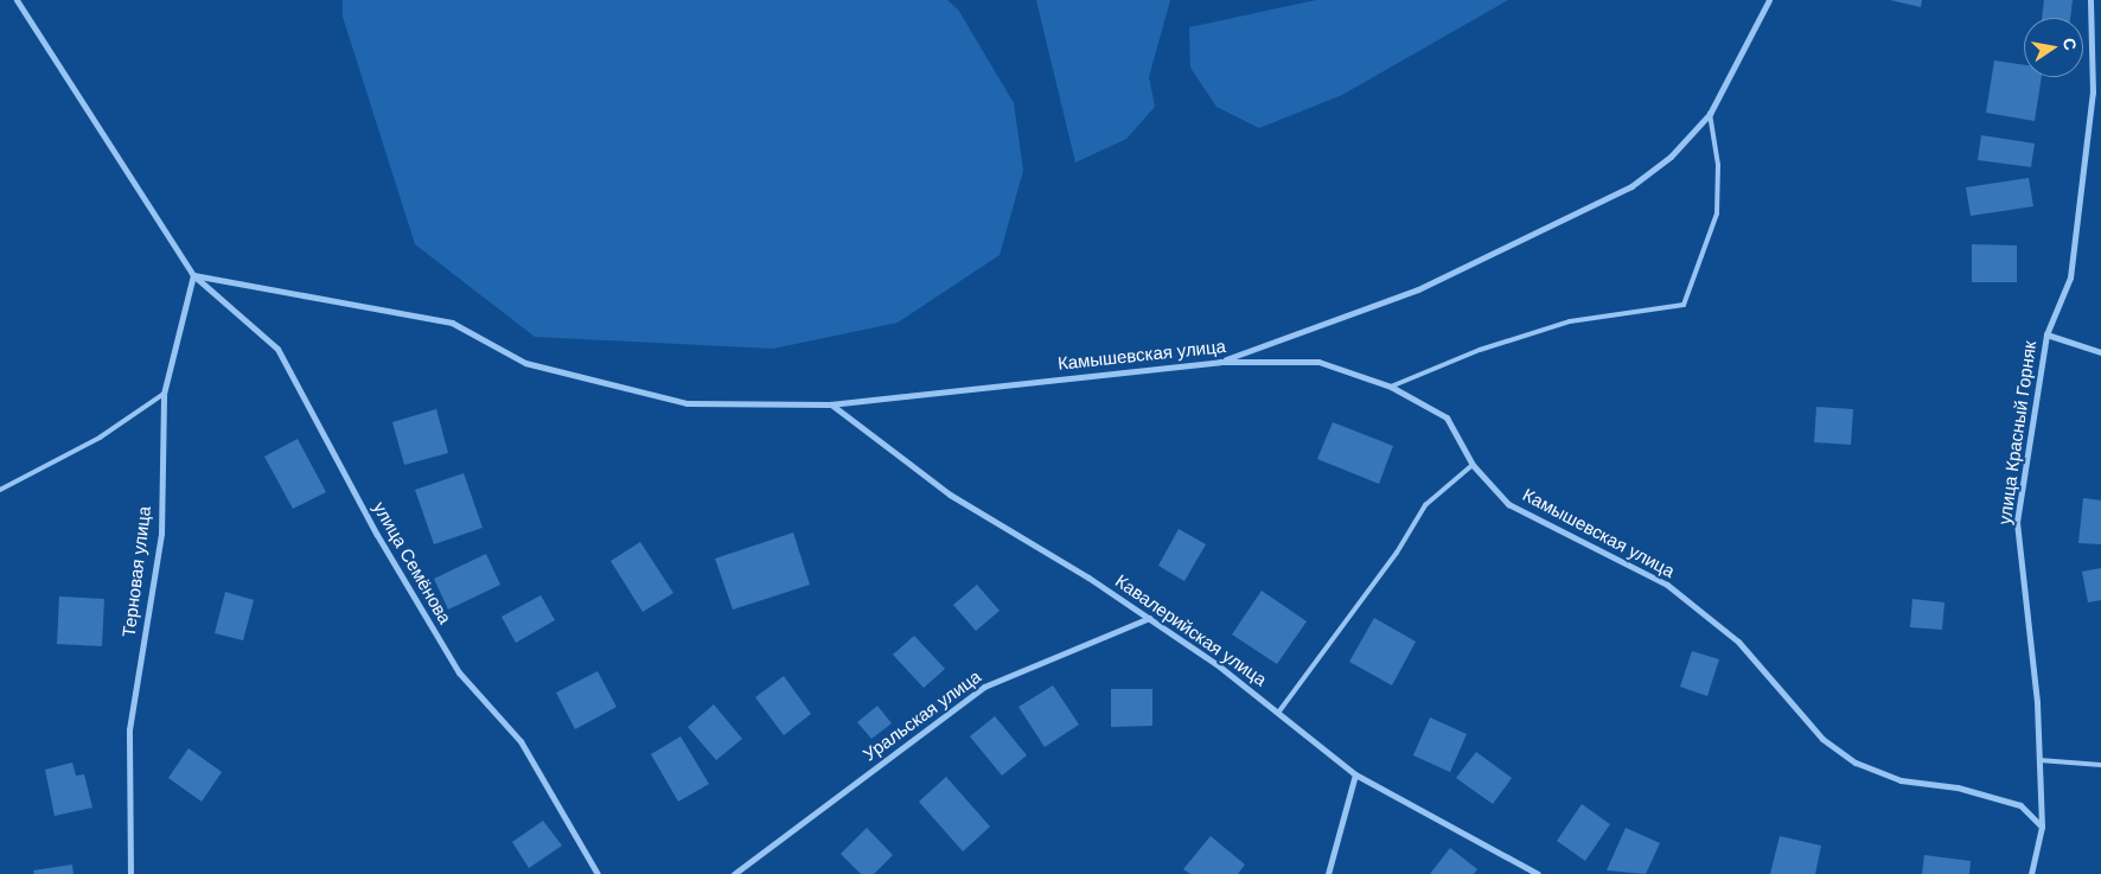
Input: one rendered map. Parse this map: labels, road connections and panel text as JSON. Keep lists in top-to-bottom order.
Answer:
{
  "streets": {
    "street": [
      "Камышевская улица",
      "улица Красный Горняк",
      "улица Семёнова",
      "Терновая улица",
      "Кавалерийская улица",
      "Уральская улица"
    ]
  },
  "crossings": [
    ["Камышевская улица", "улица Красный Горняк"],
    ["Камышевская улица", "улица Семёнова"],
    ["Камышевская улица", "Терновая улица"],
    ["Камышевская улица", "Кавалерийская улица"],
    ["улица Семёнова", "Терновая улица"],
    ["Кавалерийская улица", "Уральская улица"]
  ],
  "north": "right"
}
